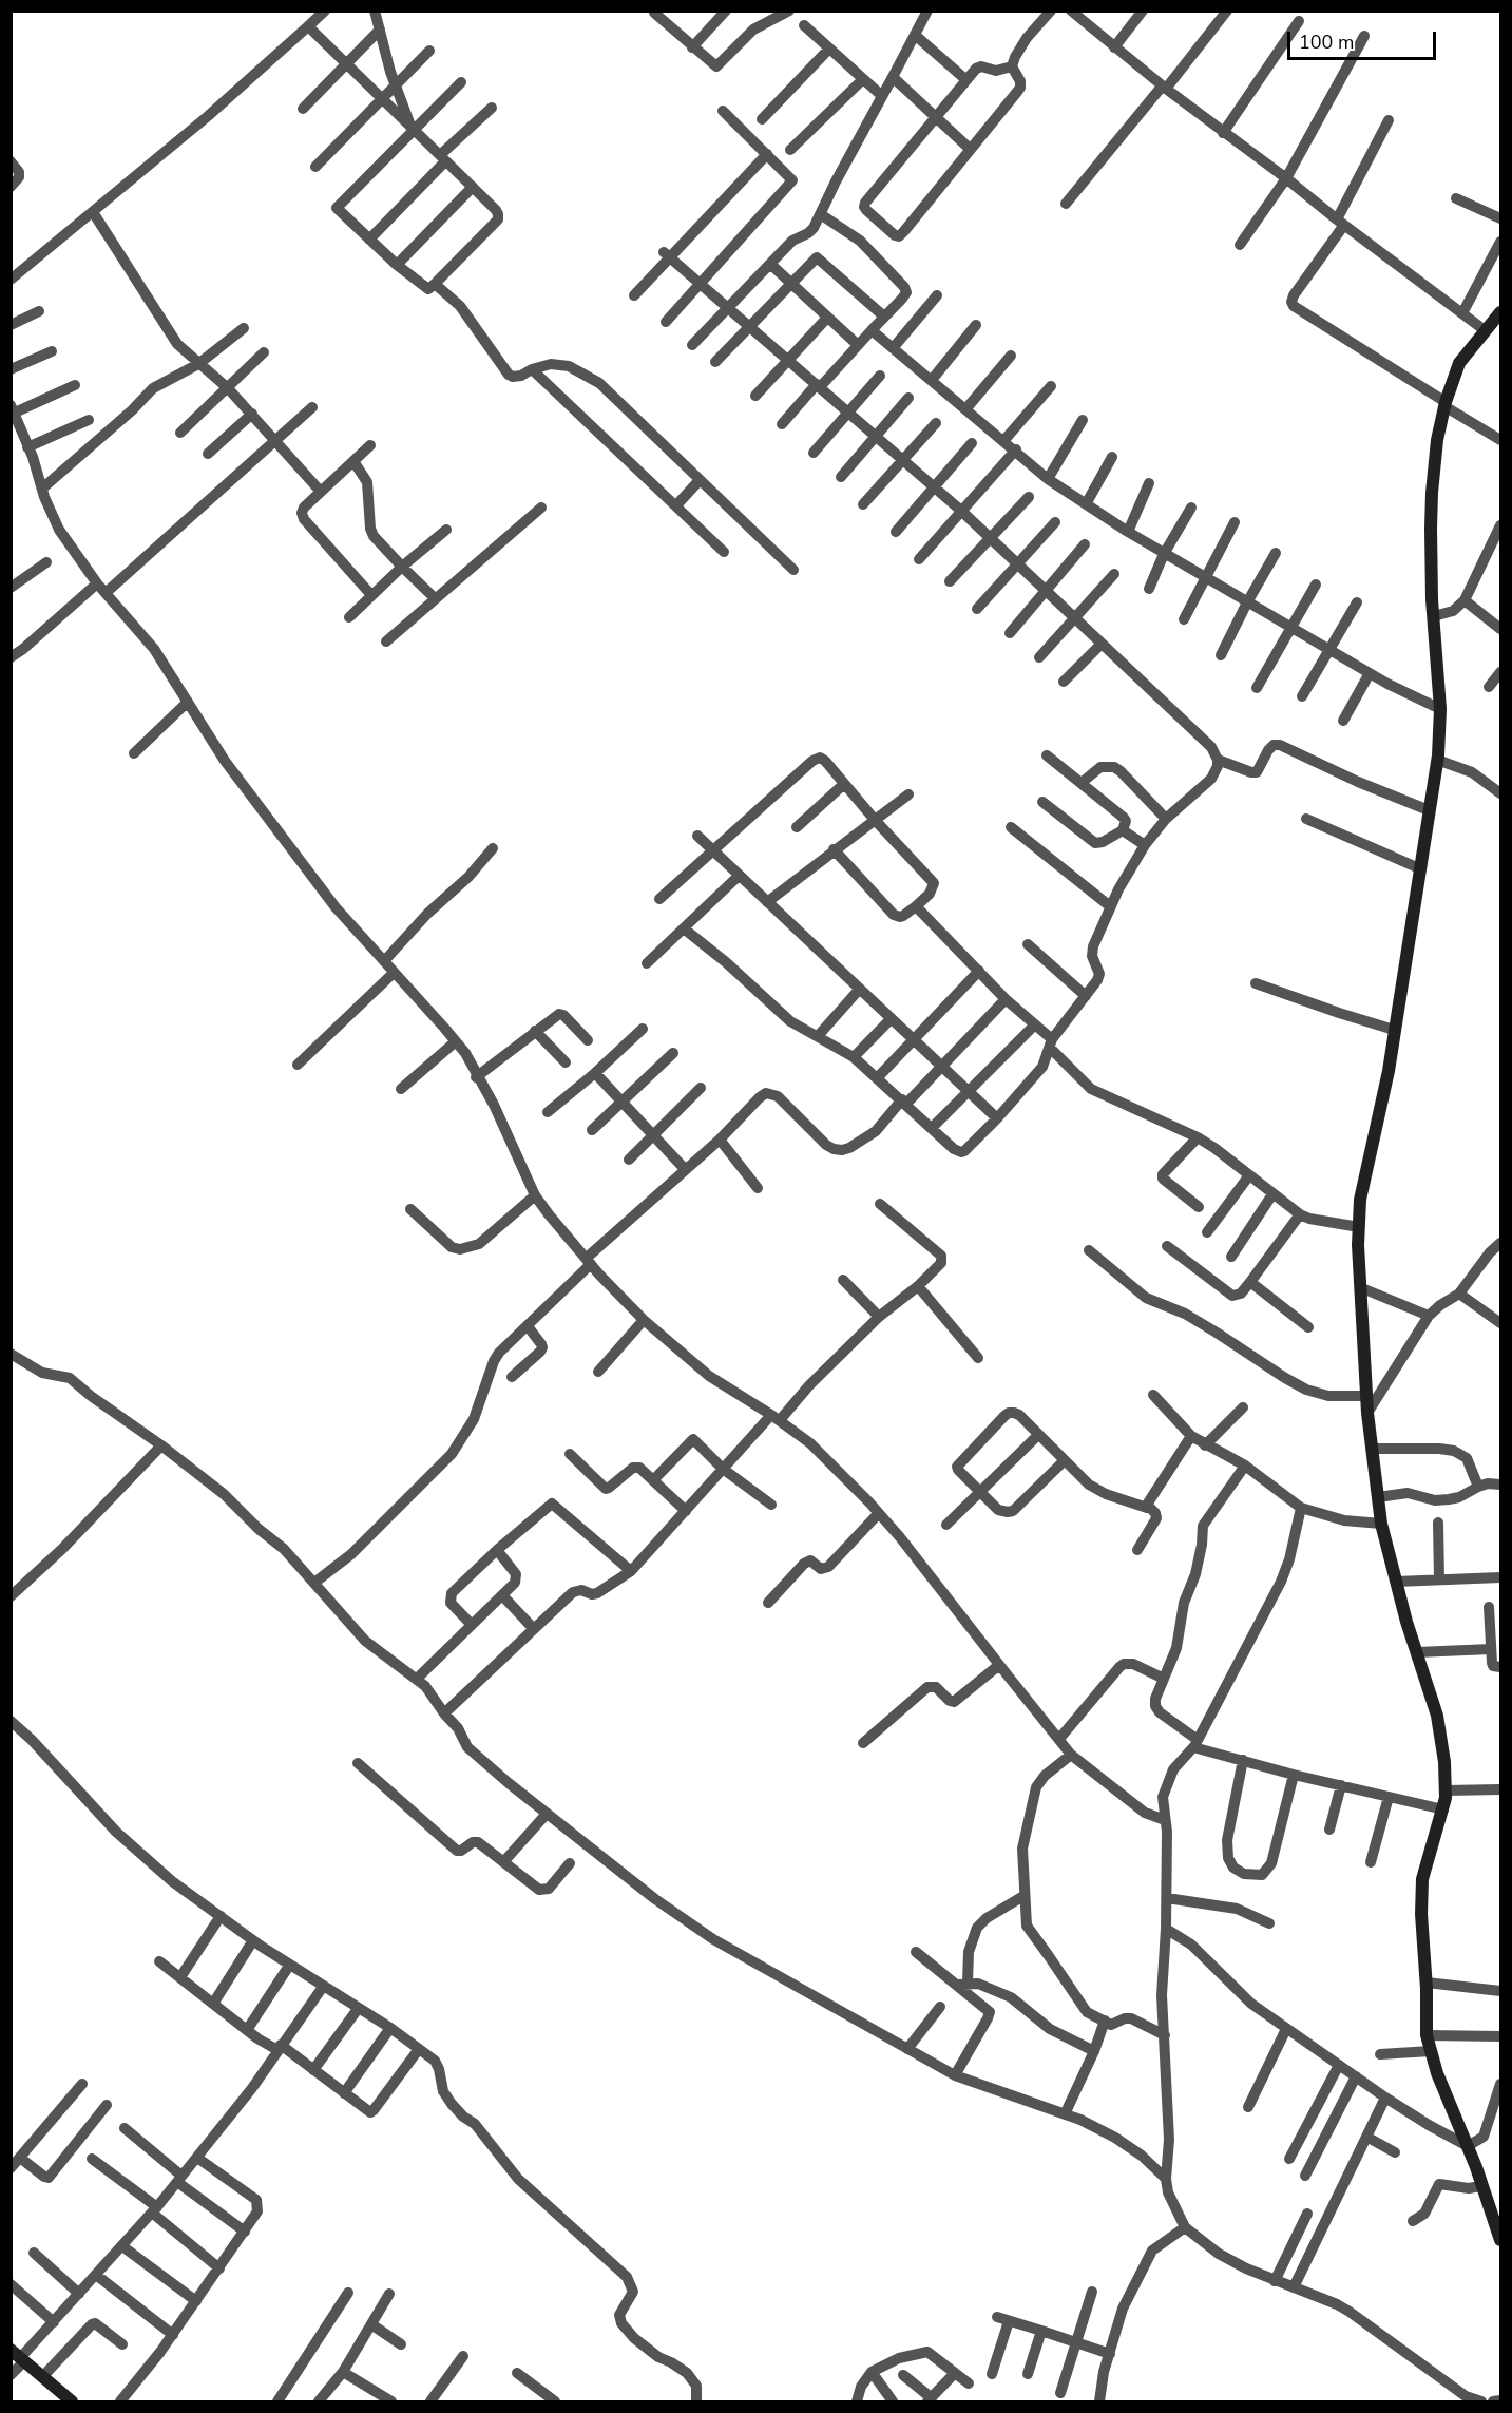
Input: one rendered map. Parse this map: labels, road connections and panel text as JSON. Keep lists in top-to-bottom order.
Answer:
{
  "scale_bar": "100 m"
}
